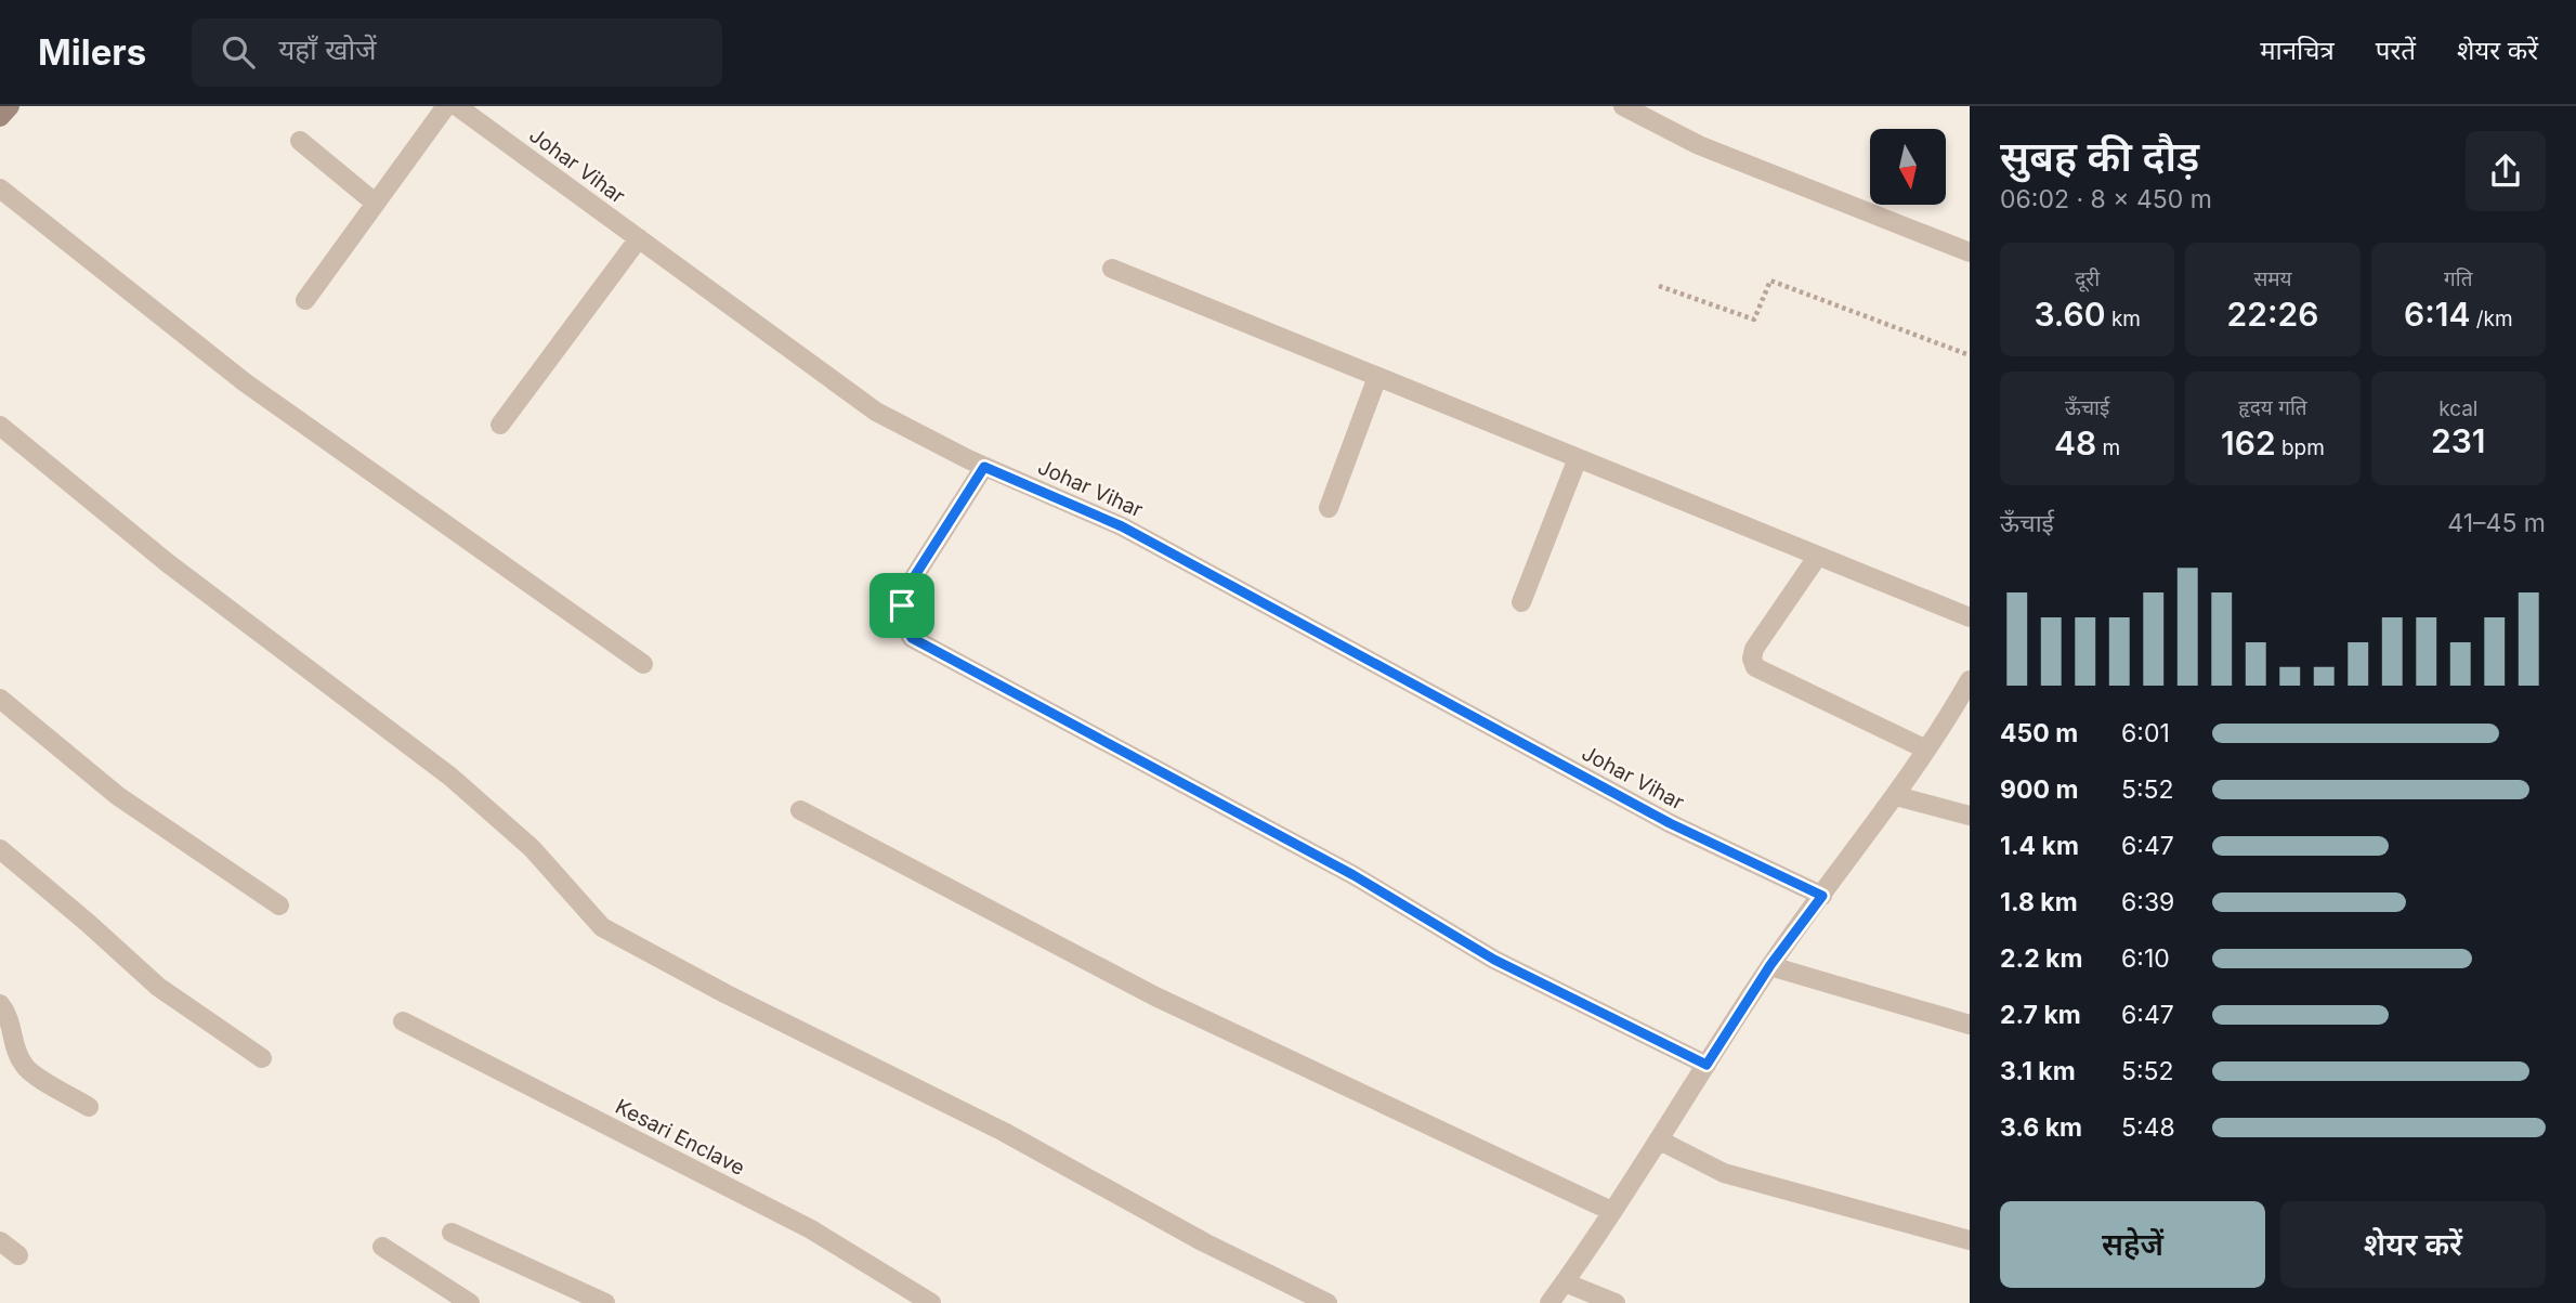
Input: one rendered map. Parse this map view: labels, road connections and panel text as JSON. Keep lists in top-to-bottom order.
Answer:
{
  "streets": {
    "street": ["Johar Vihar", "Kesari Enclave"]
  },
  "north": "bottom",
  "page": {
    "header": "Milers",
    "search": "यहाँ खोजें",
    "nav": ["मानचित्र", "परतें", "शेयर करें"],
    "heading": ["सुबह की दौड़", "06:02 · 8 × 450 m"],
    "stats": [
      ["दूरी", "3.60 km"],
      ["समय", "22:26"],
      ["गति", "6:14 /km"],
      ["ऊँचाई", "48 m"],
      ["हृदय गति", "162 bpm"],
      ["kcal", "231"]
    ],
    "chart": ["ऊँचाई", "41–45 m"],
    "list": [
      {
        "name": "450 m",
        "note": "6:01"
      },
      {
        "name": "900 m",
        "note": "5:52"
      },
      {
        "name": "1.4 km",
        "note": "6:47"
      },
      {
        "name": "1.8 km",
        "note": "6:39"
      },
      {
        "name": "2.2 km",
        "note": "6:10"
      },
      {
        "name": "2.7 km",
        "note": "6:47"
      },
      {
        "name": "3.1 km",
        "note": "5:52"
      },
      {
        "name": "3.6 km",
        "note": "5:48"
      }
    ],
    "buttons": ["सहेजें", "शेयर करें"]
  }
}
